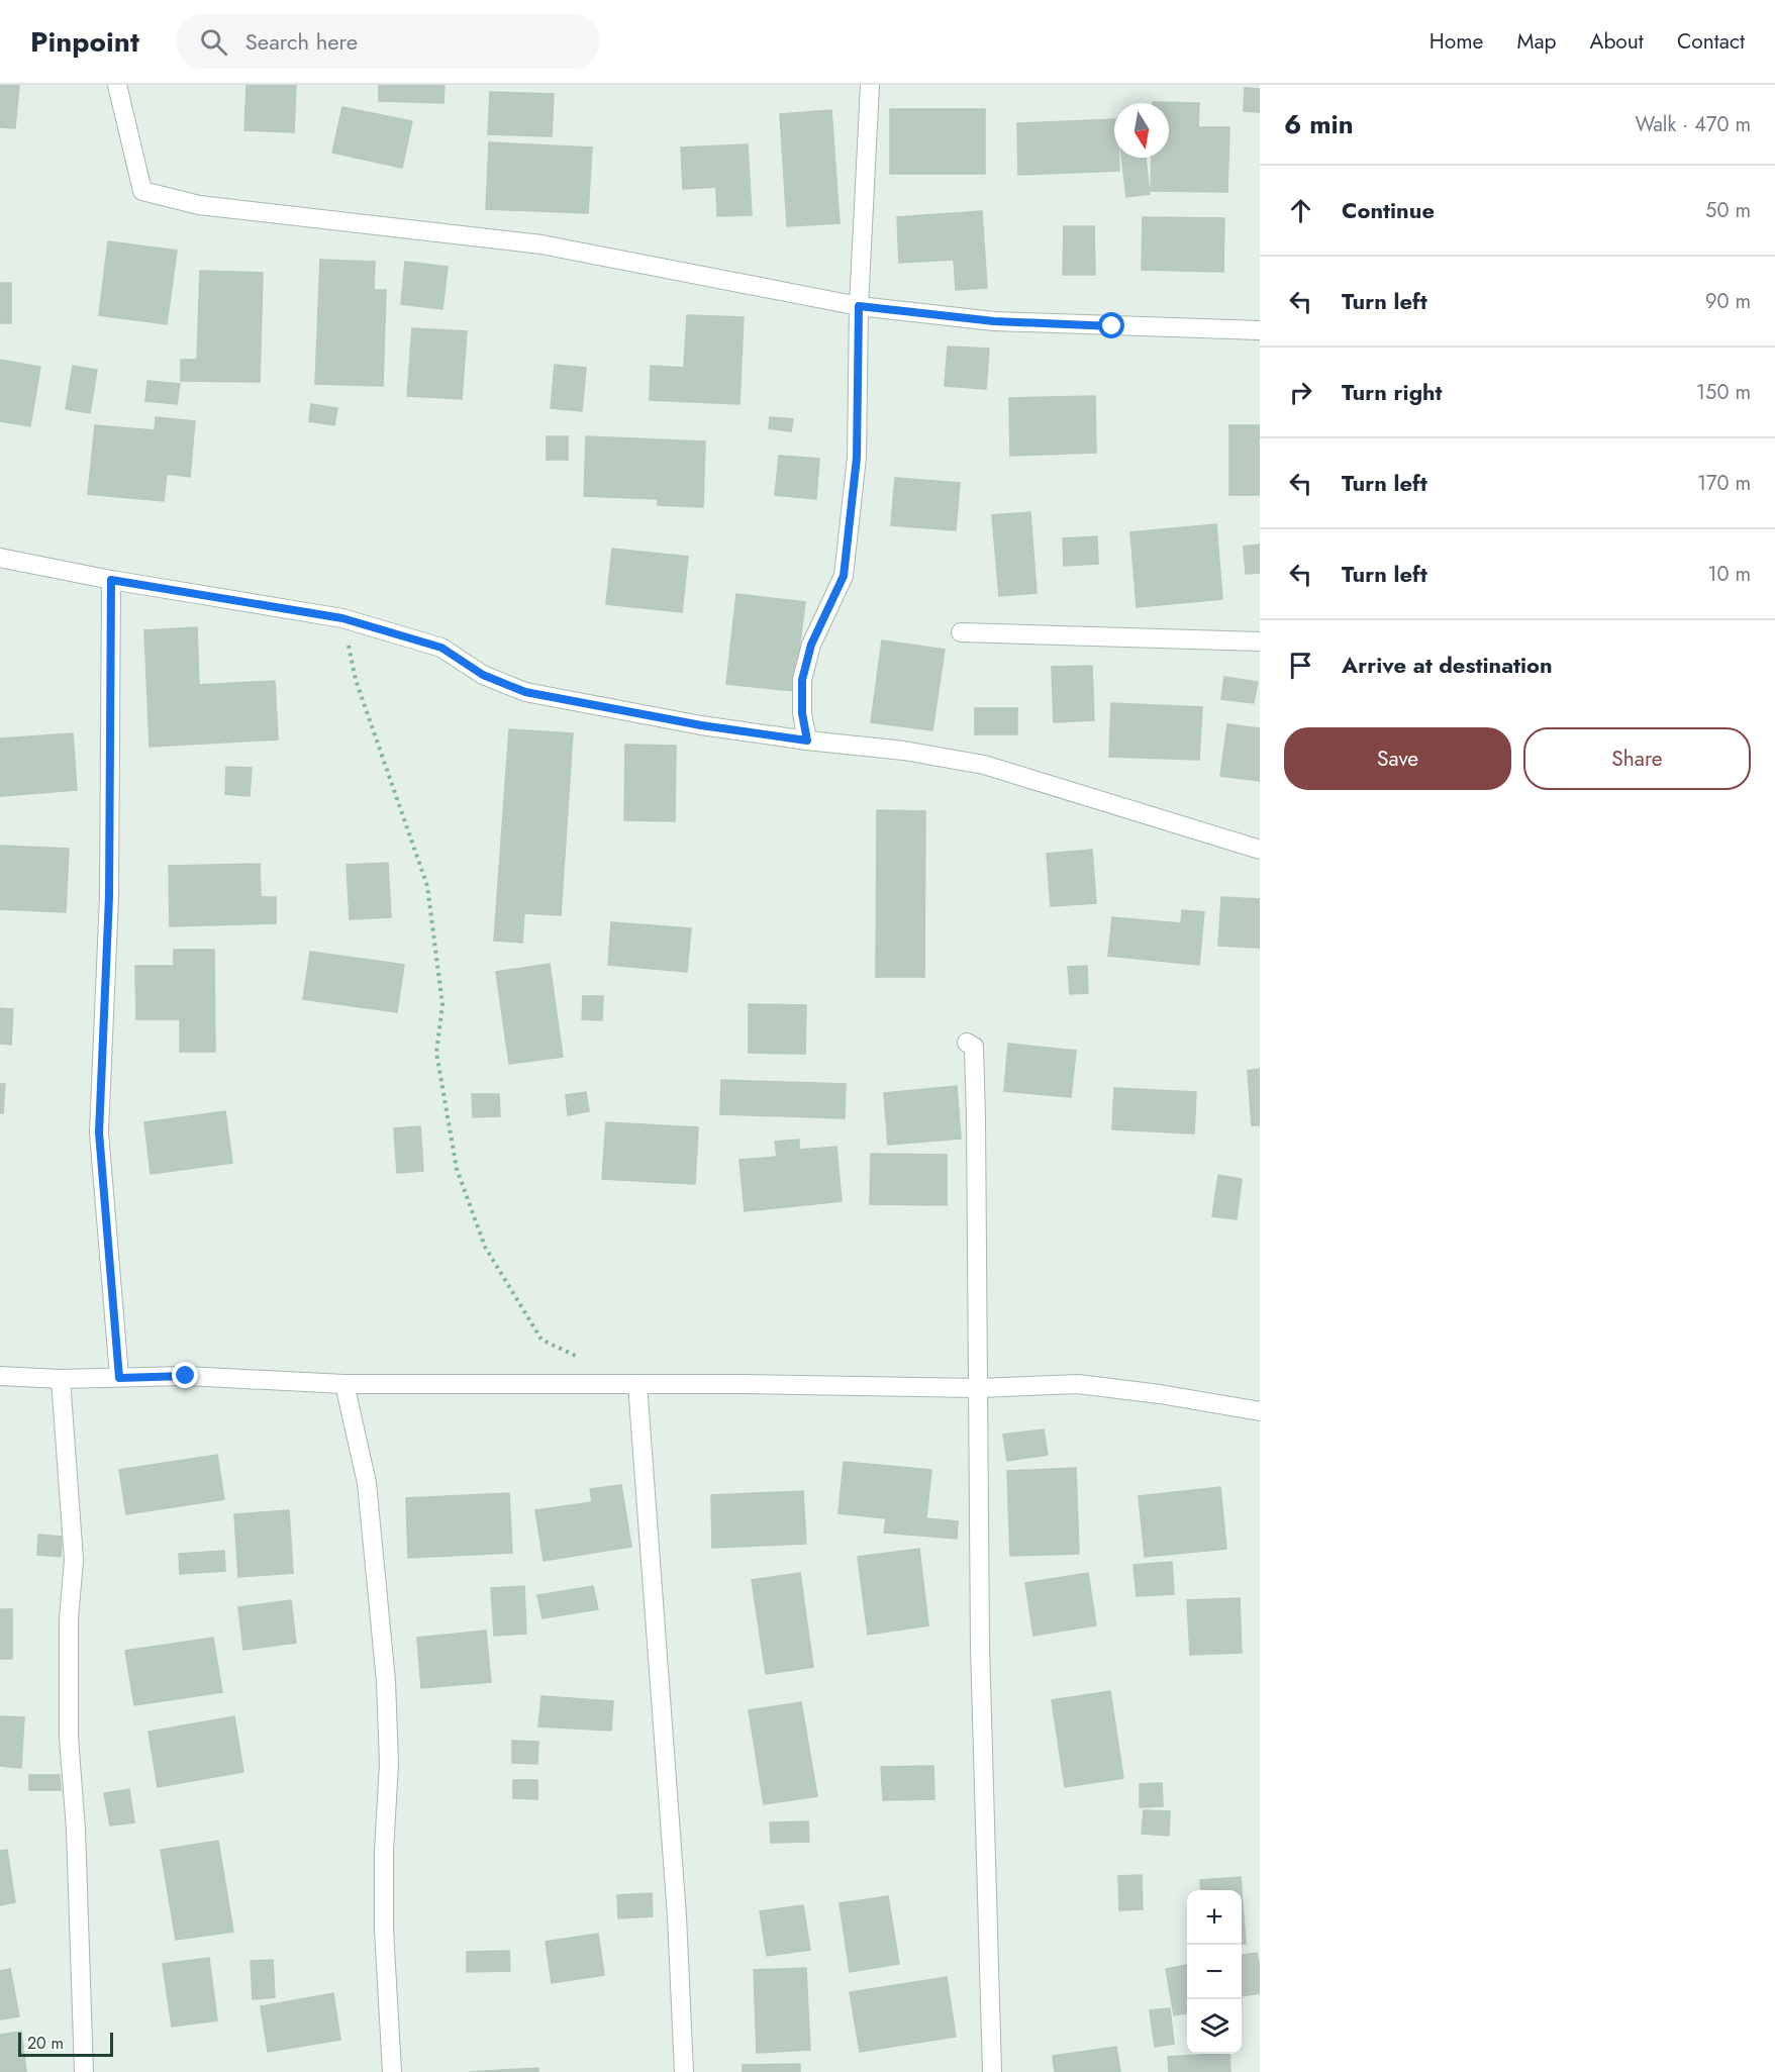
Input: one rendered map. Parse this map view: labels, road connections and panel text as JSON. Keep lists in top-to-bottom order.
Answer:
{
  "scale_bar": "20 m",
  "north": "bottom",
  "page": {
    "header": "Pinpoint",
    "search": "Search here",
    "nav": [
      "Home",
      "Map",
      "About",
      "Contact"
    ],
    "heading": ["6 min", "Walk · 470 m"],
    "list": [
      ["Continue", "50 m"],
      ["Turn left", "90 m"],
      ["Turn right", "150 m"],
      ["Turn left", "170 m"],
      ["Turn left", "10 m"],
      "Arrive at destination"
    ],
    "buttons": ["Save", "Share"],
    "map_buttons": ["+", "−"],
    "scale": "20 m"
  }
}
